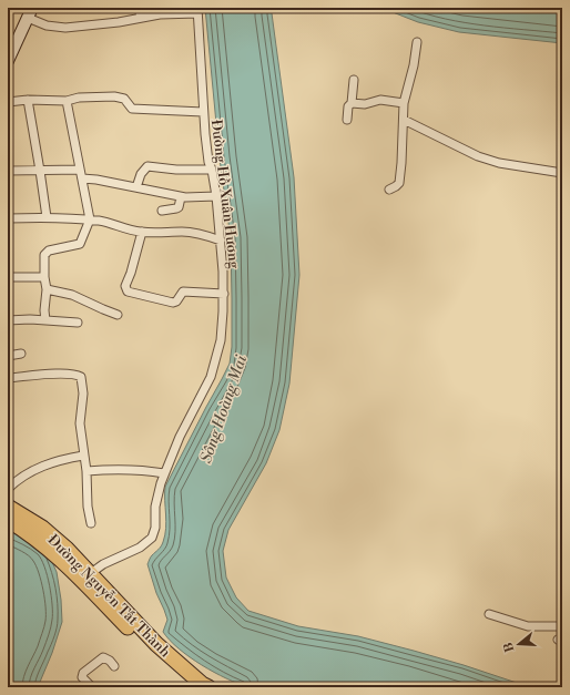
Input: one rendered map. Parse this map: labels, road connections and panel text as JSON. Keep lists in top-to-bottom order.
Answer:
{
  "streets": {
    "highway": ["Đường Nguyễn Tất Thành"],
    "street": ["Đường Hồ Xuân Hương"]
  },
  "crossings": [
    ["Đường Hồ Xuân Hương", "Đường Nguyễn Tất Thành"]
  ],
  "water": ["Sông Hoàng Mai"],
  "north": "left"
}
